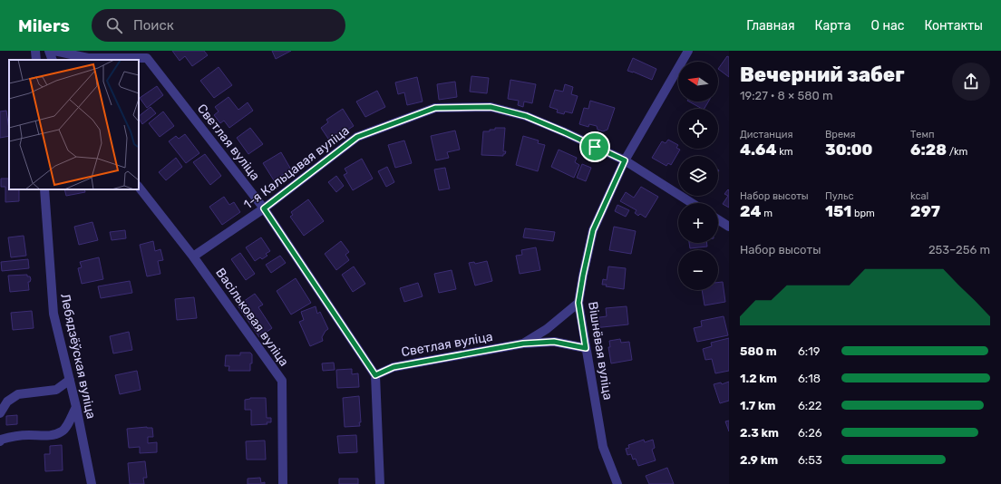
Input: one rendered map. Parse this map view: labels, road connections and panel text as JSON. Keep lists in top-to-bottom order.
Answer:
{
  "streets": {
    "street": [
      "Светлая вуліца",
      "1-я Кальцавая вуліца",
      "Васільковая вуліца",
      "Вішнёвая вуліца",
      "Лебядзёўская вуліца"
    ]
  },
  "crossings": [
    ["Светлая вуліца", "1-я Кальцавая вуліца"],
    ["Светлая вуліца", "Вішнёвая вуліца"],
    ["1-я Кальцавая вуліца", "Васільковая вуліца"],
    ["1-я Кальцавая вуліца", "Вішнёвая вуліца"]
  ],
  "north": "left",
  "page": {
    "header": "Milers",
    "search": "Поиск",
    "nav": [
      "Главная",
      "Карта",
      "О нас",
      "Контакты"
    ],
    "heading": ["Вечерний забег", "19:27 · 8 × 580 m"],
    "map_buttons": ["+", "−"],
    "stats": [
      ["Дистанция", "4.64 km"],
      ["Время", "30:00"],
      ["Темп", "6:28 /km"],
      ["Набор высоты", "24 m"],
      ["Пульс", "151 bpm"],
      ["kcal", "297"]
    ],
    "chart": ["Набор высоты", "253–256 m"],
    "list": [
      {
        "name": "580 m",
        "note": "6:19"
      },
      {
        "name": "1.2 km",
        "note": "6:18"
      },
      {
        "name": "1.7 km",
        "note": "6:22"
      },
      {
        "name": "2.3 km",
        "note": "6:26"
      },
      {
        "name": "2.9 km",
        "note": "6:53"
      }
    ]
  }
}
